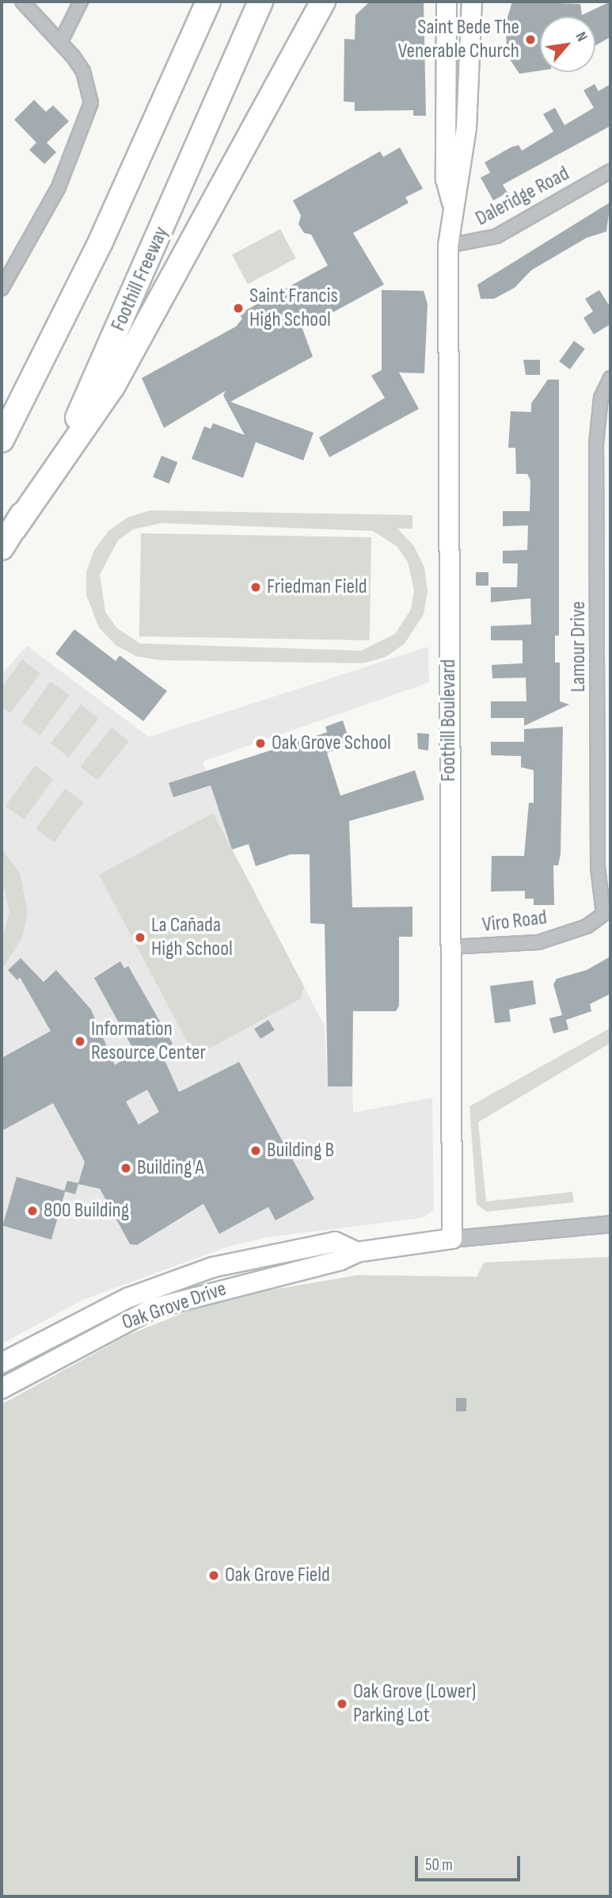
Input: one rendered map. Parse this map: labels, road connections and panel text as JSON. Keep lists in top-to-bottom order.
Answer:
{
  "streets": {
    "highway": ["Foothill Freeway"],
    "main road": ["Foothill Boulevard", "Oak Grove Drive"],
    "street": ["Daleridge Road", "Lamour Drive", "Viro Road"]
  },
  "crossings": [
    ["Daleridge Road", "Foothill Boulevard"],
    ["Lamour Drive", "Viro Road"],
    ["Foothill Boulevard", "Viro Road"],
    ["Foothill Boulevard", "Oak Grove Drive"]
  ],
  "places": [
    "Saint Bede The Venerable Church",
    "Saint Francis High School",
    "Friedman Field",
    "Oak Grove School",
    "La Cañada High School",
    "Information Resource Center",
    "Building B",
    "Building A",
    "800 Building",
    "Oak Grove Field",
    "Oak Grove (Lower) Parking Lot"
  ],
  "scale_bar": "50 m",
  "north": "top right"
}
